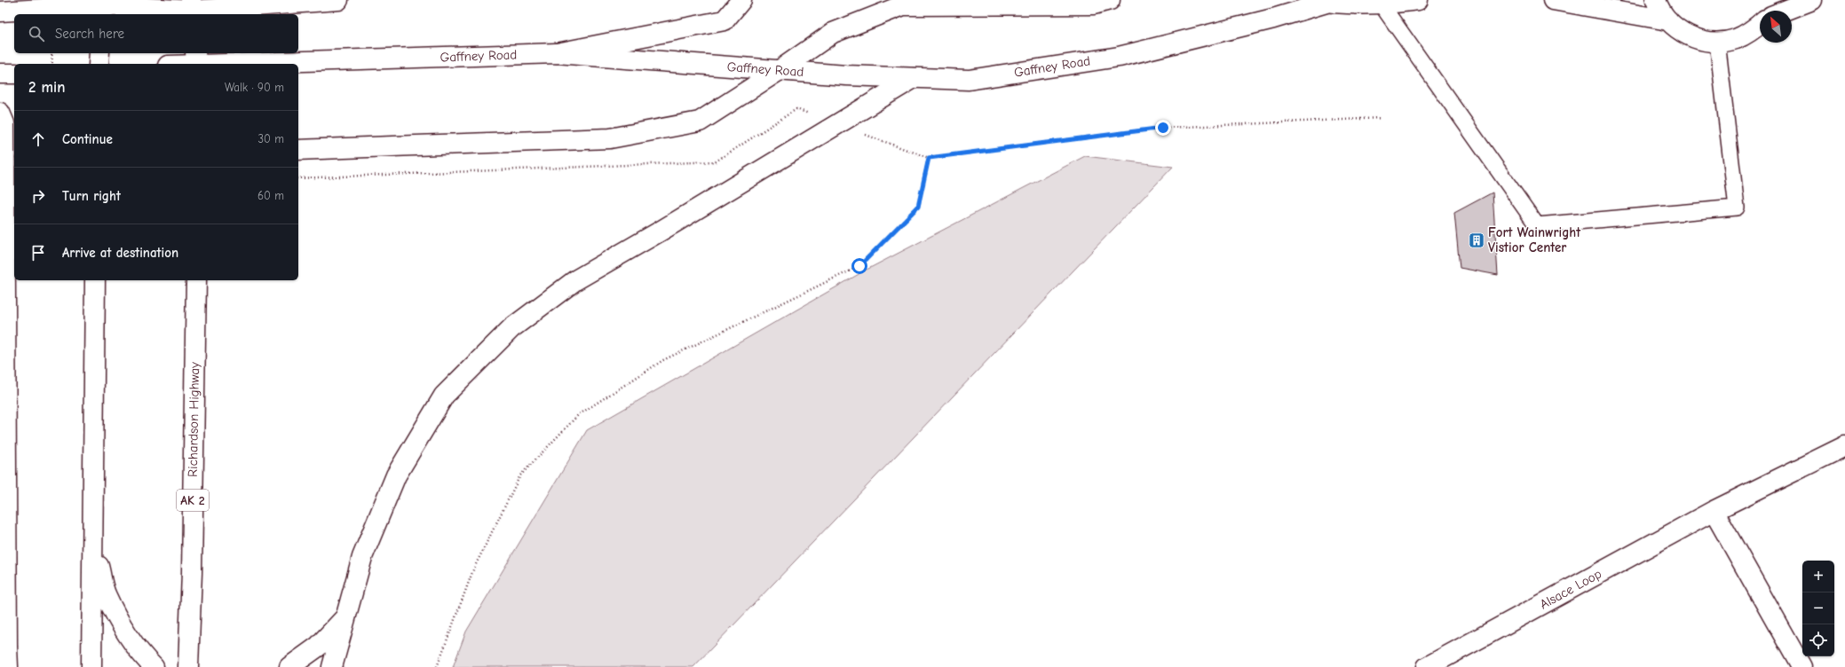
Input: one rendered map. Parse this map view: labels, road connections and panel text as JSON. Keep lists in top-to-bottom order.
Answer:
{
  "streets": {
    "main road": [
      "Gaffney Road",
      "Richardson Highway",
      "AK 2",
      "Alsace Loop"
    ]
  },
  "places": {
    "building": ["Fort Wainwright Vistior Center"]
  },
  "north": "top left",
  "page": {
    "search": "Search here",
    "heading": ["2 min", "Walk · 90 m"],
    "list": [
      ["Continue", "30 m"],
      ["Turn right", "60 m"],
      "Arrive at destination"
    ],
    "map_buttons": ["+", "−"]
  }
}
